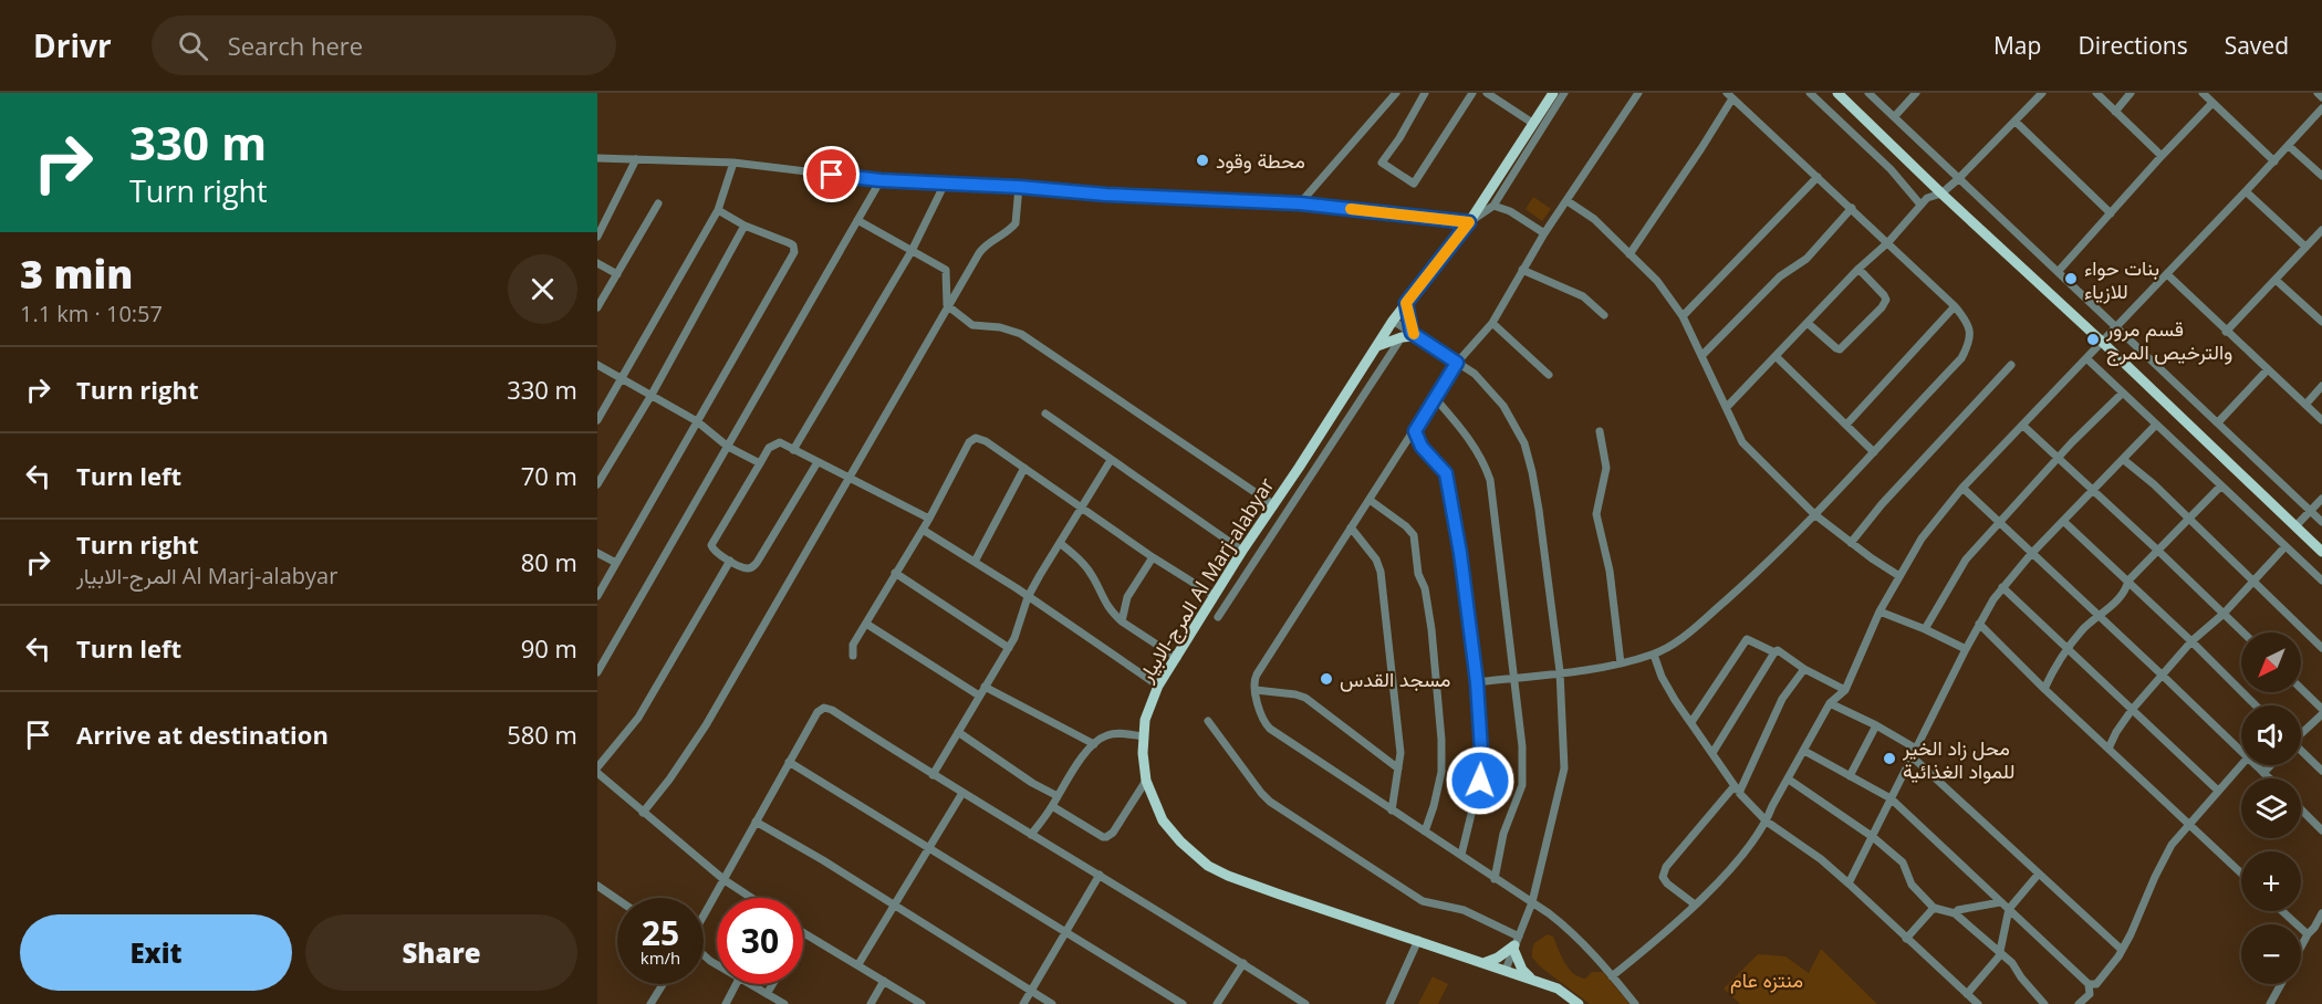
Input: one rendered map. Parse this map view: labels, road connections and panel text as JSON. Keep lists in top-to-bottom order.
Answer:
{
  "streets": {
    "main road": ["المرج-الابيار Al Marj-alabyar"]
  },
  "parks": ["منتزه عام"],
  "places": [
    "محطة وقود",
    "بنات حواء للازياء",
    "قسم مرور والترخيص المرج",
    "مسجد القدس",
    "محل زاد الخير للمواد الغذائية"
  ],
  "north": "bottom left",
  "page": {
    "header": "Drivr",
    "search": "Search here",
    "nav": ["Map", "Directions", "Saved"],
    "turn": ["330 m", "Turn right"],
    "heading": ["3 min", "1.1 km · 10:57"],
    "list": [
      {
        "name": "Turn right",
        "value": "330 m"
      },
      {
        "name": "Turn left",
        "value": "70 m"
      },
      {
        "name": "Turn right",
        "note": "المرج-الابيار Al Marj-alabyar",
        "value": "80 m"
      },
      {
        "name": "Turn left",
        "value": "90 m"
      },
      {
        "name": "Arrive at destination",
        "value": "580 m"
      }
    ],
    "map_buttons": ["+", "−"],
    "speed": "25 km/h",
    "limit": "30",
    "buttons": ["Exit", "Share"]
  }
}
